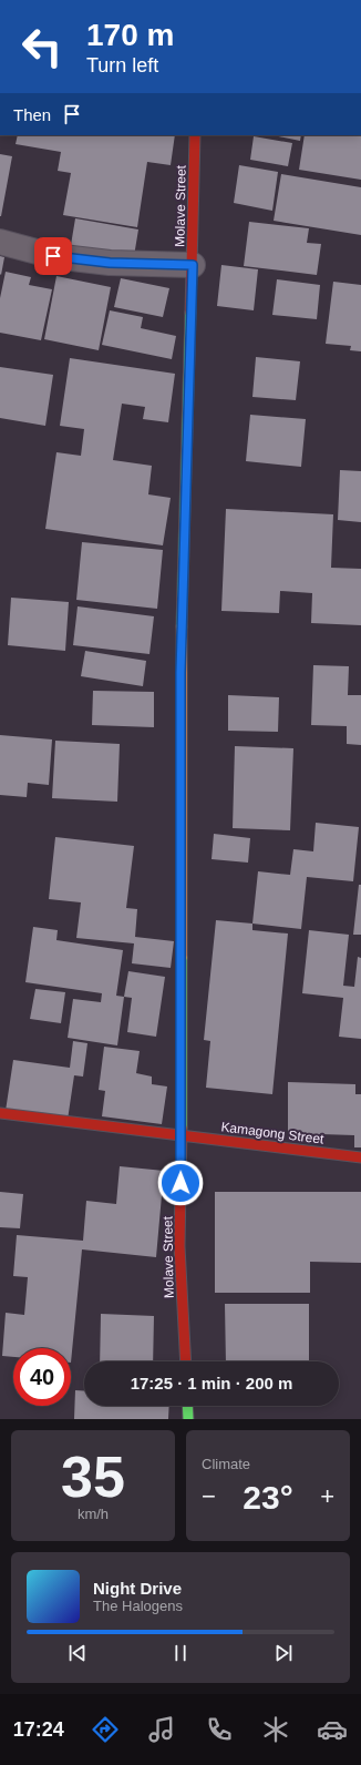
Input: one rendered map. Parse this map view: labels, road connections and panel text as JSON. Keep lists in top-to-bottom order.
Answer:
{
  "streets": {
    "street": ["Molave Street", "Kamagong Street"]
  },
  "crossings": [
    ["Molave Street", "Kamagong Street"]
  ],
  "page": {
    "turn": ["170 m", "Turn left"],
    "then": "Then",
    "limit": "40",
    "trip": "17:25 · 1 min · 200 m",
    "tile": [
      ["35", "km/h"],
      "Climate"
    ],
    "heat": ["−", "23°", "+"],
    "song": ["Night Drive", "The Halogens"],
    "tabs": "17:24"
  }
}
